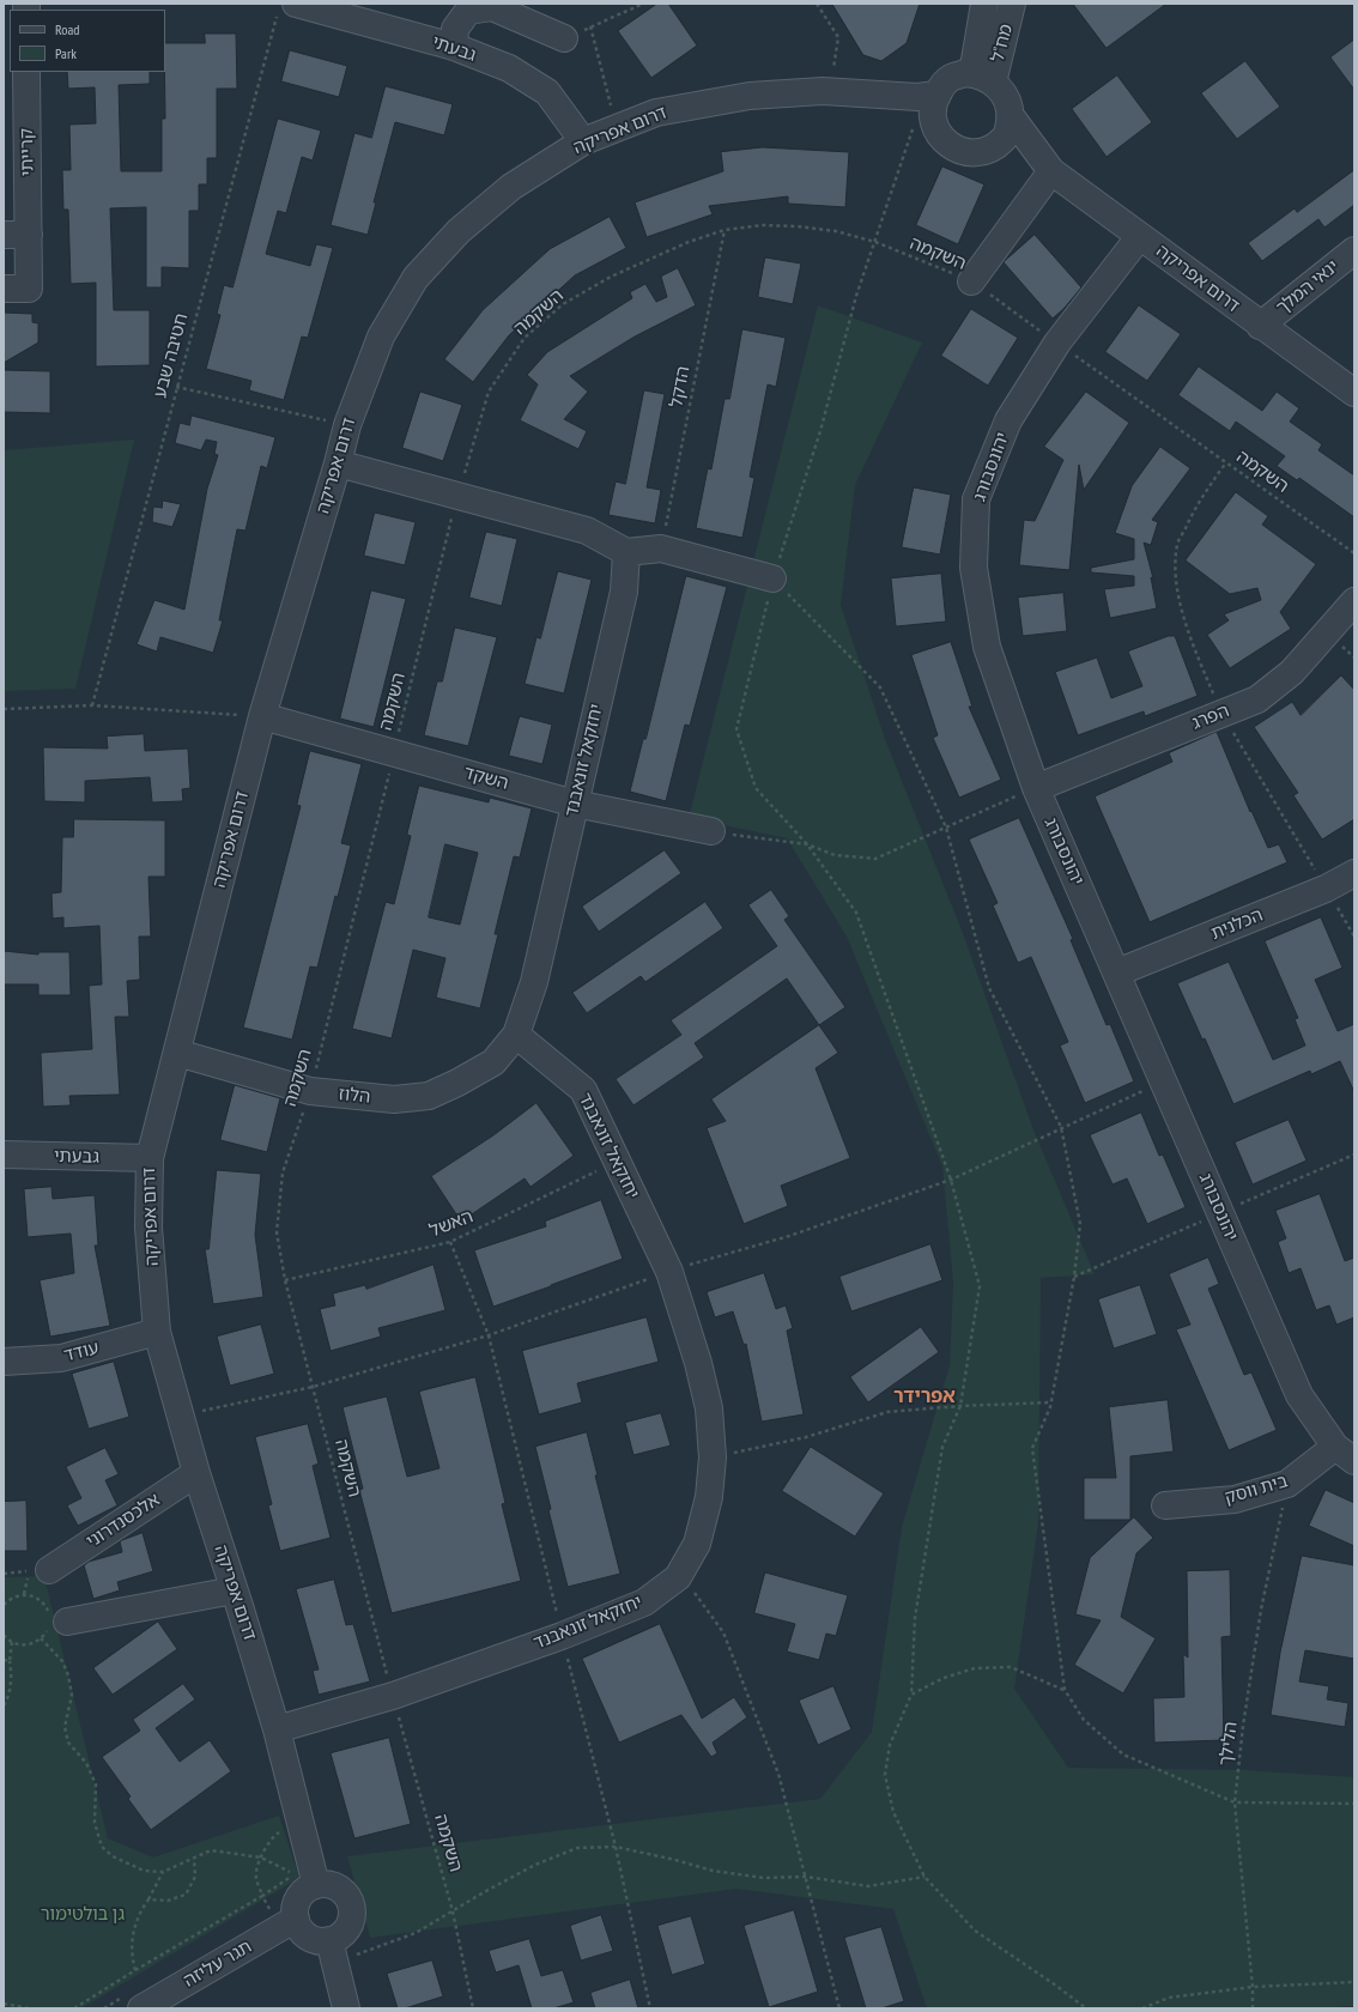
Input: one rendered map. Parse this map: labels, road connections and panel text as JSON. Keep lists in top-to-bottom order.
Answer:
{
  "streets": {
    "street": [
      "מח\"ל",
      "גבעתי",
      "דרום אפריקה",
      "קרייתי",
      "ינאי המלך",
      "יהונסבורג",
      "הפרג",
      "יחזקאל זונאבנד",
      "השקד",
      "הכלנית",
      "הלוז",
      "עודד",
      "בית ווסק",
      "אלכסנדרוני",
      "תגר עליזה"
    ],
    "path": [
      "השקמה",
      "חטיבה שבע",
      "הדקל",
      "האשל",
      "הלילך"
    ]
  },
  "crossings": [
    ["מח\"ל", "דרום אפריקה"],
    ["גבעתי", "דרום אפריקה"],
    ["גבעתי", "חטיבה שבע"],
    ["דרום אפריקה", "ינאי המלך"],
    ["דרום אפריקה", "יהונסבורג"],
    ["דרום אפריקה", "יחזקאל זונאבנד"],
    ["דרום אפריקה", "השקד"],
    ["דרום אפריקה", "הלוז"],
    ["דרום אפריקה", "עודד"],
    ["דרום אפריקה", "אלכסנדרוני"],
    ["דרום אפריקה", "תגר עליזה"],
    ["השקמה", "הדקל"],
    ["השקמה", "יהונסבורג"],
    ["השקמה", "יחזקאל זונאבנד"],
    ["השקמה", "השקד"],
    ["השקמה", "הלוז"],
    ["השקמה", "האשל"],
    ["יהונסבורג", "הפרג"],
    ["יהונסבורג", "הכלנית"],
    ["יהונסבורג", "בית ווסק"],
    ["יחזקאל זונאבנד", "השקד"],
    ["יחזקאל זונאבנד", "הלוז"],
    ["יחזקאל זונאבנד", "האשל"],
    ["בית ווסק", "הלילך"]
  ],
  "districts": ["אפרידר"],
  "parks": ["גן בולטימור"],
  "legend": ["Road", "Park"]
}
